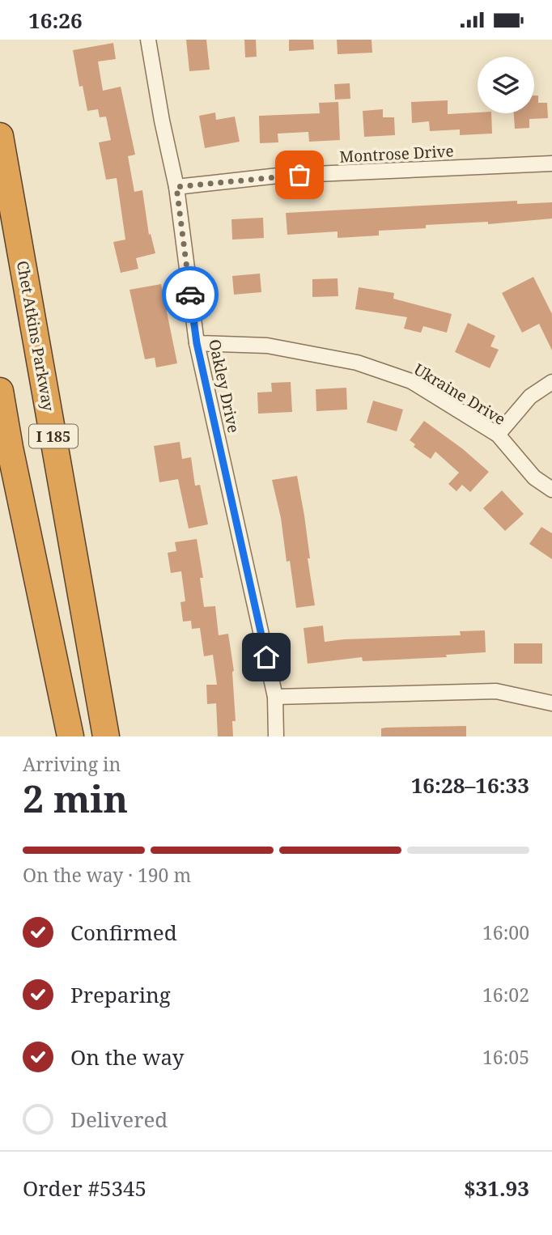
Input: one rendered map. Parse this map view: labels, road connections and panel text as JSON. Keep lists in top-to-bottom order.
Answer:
{
  "streets": {
    "highway": ["Chet Atkins Parkway", "I 185"],
    "street": ["Montrose Drive", "Oakley Drive", "Ukraine Drive"]
  },
  "crossings": [
    ["Montrose Drive", "Oakley Drive"],
    ["Oakley Drive", "Ukraine Drive"]
  ],
  "page": {
    "status": "16:26",
    "heading": ["2 min", "Arriving in", "16:28–16:33"],
    "panel": ["Order #5345", "$31.93"],
    "bar": "On the way · 190 m",
    "list": [
      ["Confirmed", "16:00"],
      ["Preparing", "16:02"],
      ["On the way", "16:05"],
      "Delivered"
    ]
  }
}
